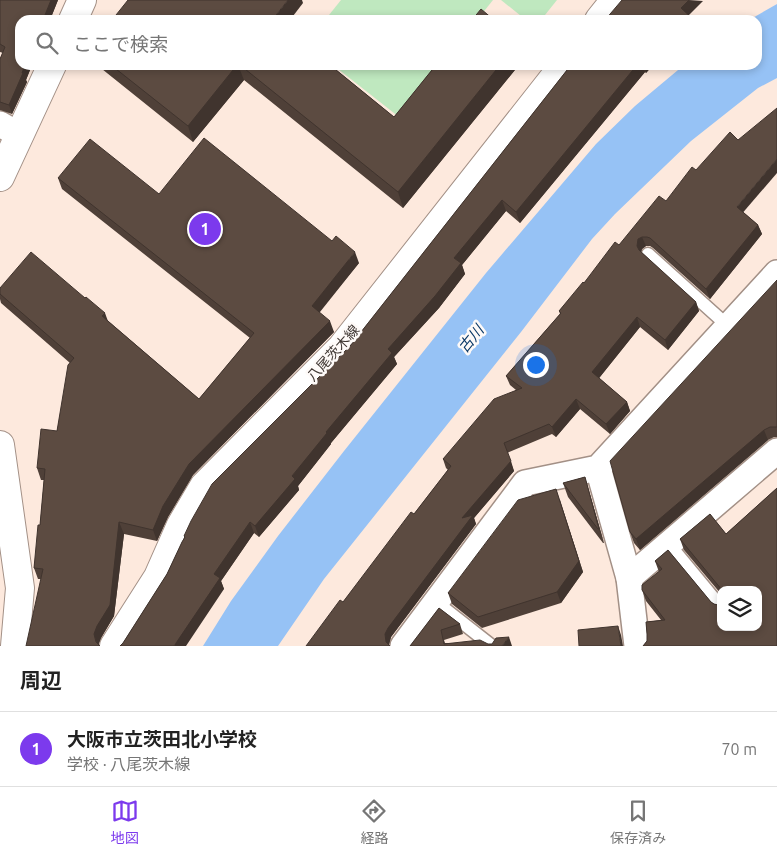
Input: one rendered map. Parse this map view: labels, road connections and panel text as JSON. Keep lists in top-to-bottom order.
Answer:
{
  "streets": {
    "main road": ["八尾茨木線"]
  },
  "water": ["古川"],
  "page": {
    "search": "ここで検索",
    "pins": "1",
    "heading": "周辺",
    "list": [
      {
        "mark": "1",
        "name": "大阪市立茨田北小学校",
        "note": "学校 · 八尾茨木線",
        "value": "70 m"
      }
    ],
    "nav": ["地図", "経路", "保存済み"]
  }
}
